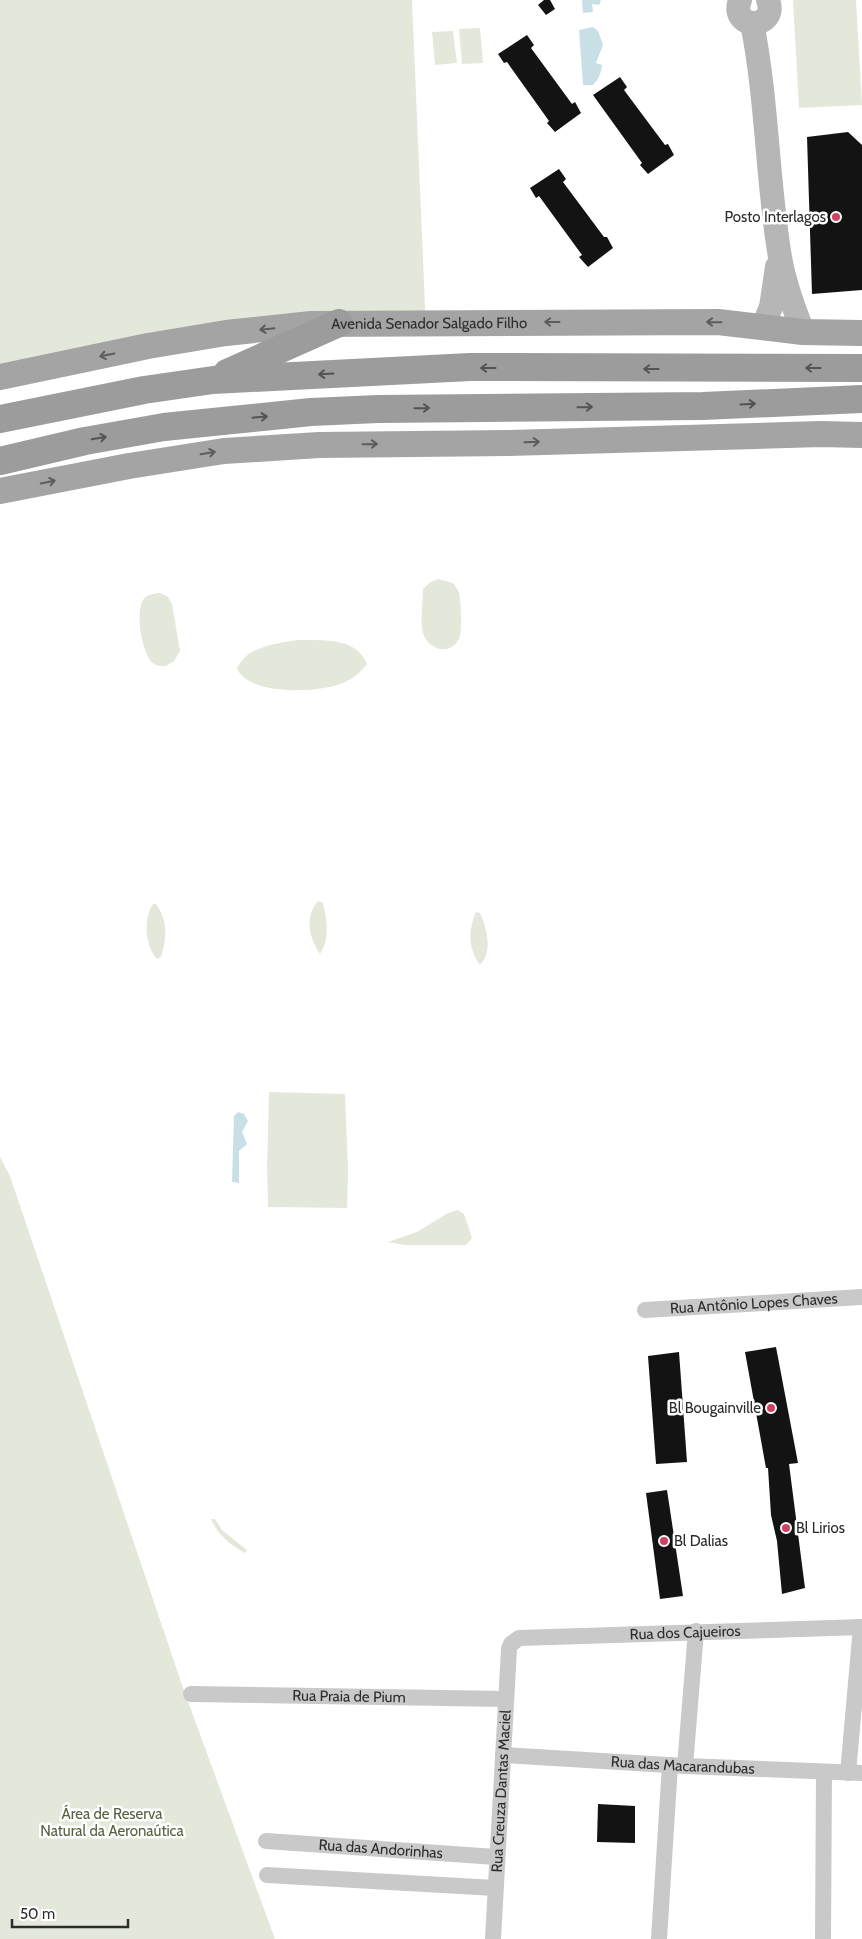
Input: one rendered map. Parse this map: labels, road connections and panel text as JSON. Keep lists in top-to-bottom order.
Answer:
{
  "streets": {
    "main road": ["Avenida Senador Salgado Filho"],
    "street": [
      "Rua Antônio Lopes Chaves",
      "Rua dos Cajueiros",
      "Rua Praia de Pium",
      "Rua das Macarandubas",
      "Rua Creuza Dantas Maciel",
      "Rua das Andorinhas"
    ]
  },
  "crossings": [
    ["Rua dos Cajueiros", "Rua Creuza Dantas Maciel"],
    ["Rua Praia de Pium", "Rua Creuza Dantas Maciel"],
    ["Rua das Macarandubas", "Rua Creuza Dantas Maciel"],
    ["Rua Creuza Dantas Maciel", "Rua das Andorinhas"]
  ],
  "parks": ["Área de Reserva Natural da Aeronaútica"],
  "places": [
    "Posto Interlagos",
    "Bl Bougainville",
    "Bl Lirios",
    "Bl Dalias"
  ],
  "scale_bar": "50 m"
}
